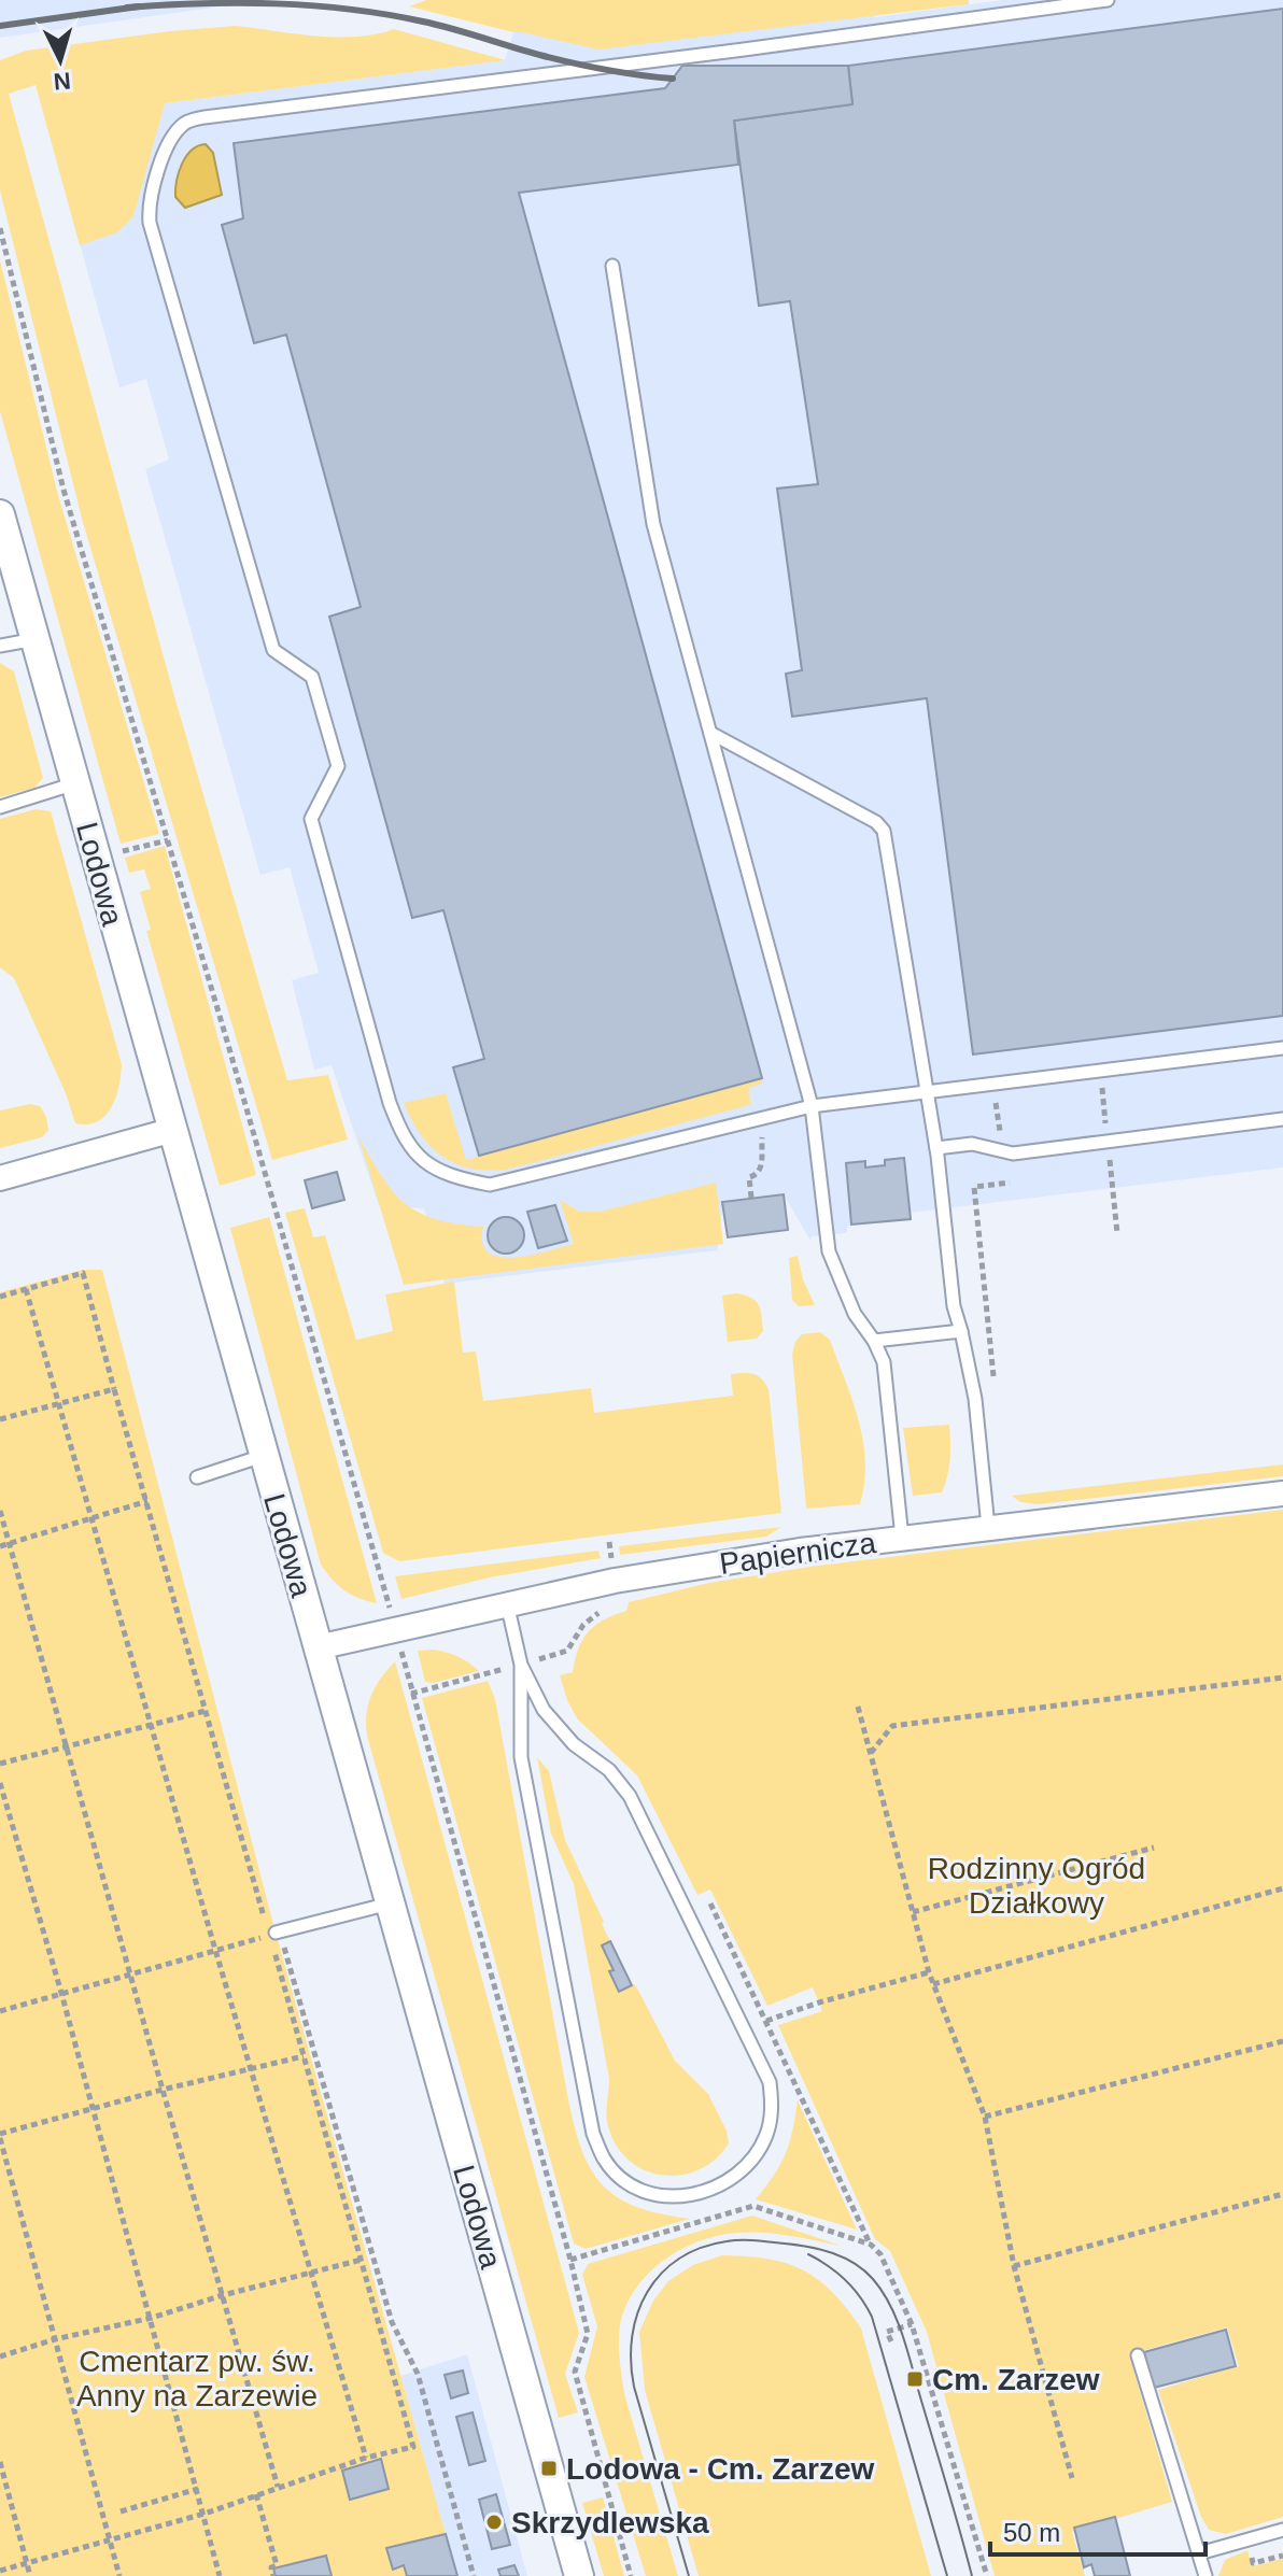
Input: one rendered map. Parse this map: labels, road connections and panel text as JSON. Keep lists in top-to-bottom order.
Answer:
{
  "streets": {
    "street": ["Lodowa", "Papiernicza"]
  },
  "crossings": [
    ["Lodowa", "Papiernicza"]
  ],
  "parks": ["Rodzinny Ogród Działkowy", "Cmentarz pw. św. Anny na Zarzewie"],
  "places": {
    "transit": ["Cm. Zarzew", "Lodowa - Cm. Zarzew"],
    "other": ["Skrzydlewska"]
  },
  "scale_bar": "50 m",
  "north": "bottom"
}
